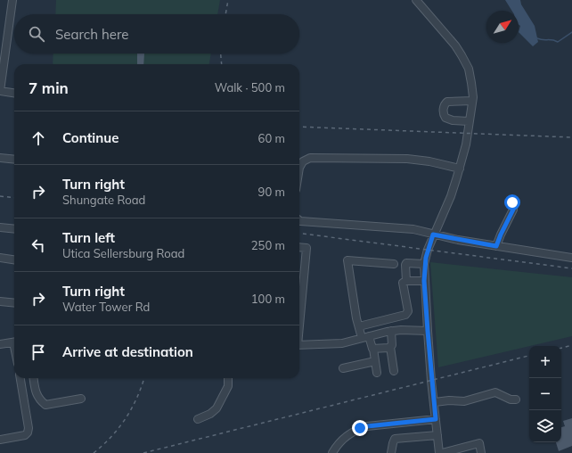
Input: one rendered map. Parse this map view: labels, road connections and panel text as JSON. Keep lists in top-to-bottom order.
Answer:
{
  "north": "top right",
  "page": {
    "search": "Search here",
    "heading": ["7 min", "Walk · 500 m"],
    "list": [
      ["Continue", "60 m"],
      ["Turn right", "Shungate Road", "90 m"],
      ["Turn left", "Utica Sellersburg Road", "250 m"],
      ["Turn right", "Water Tower Rd", "100 m"],
      "Arrive at destination"
    ],
    "map_buttons": ["+", "−"]
  }
}
